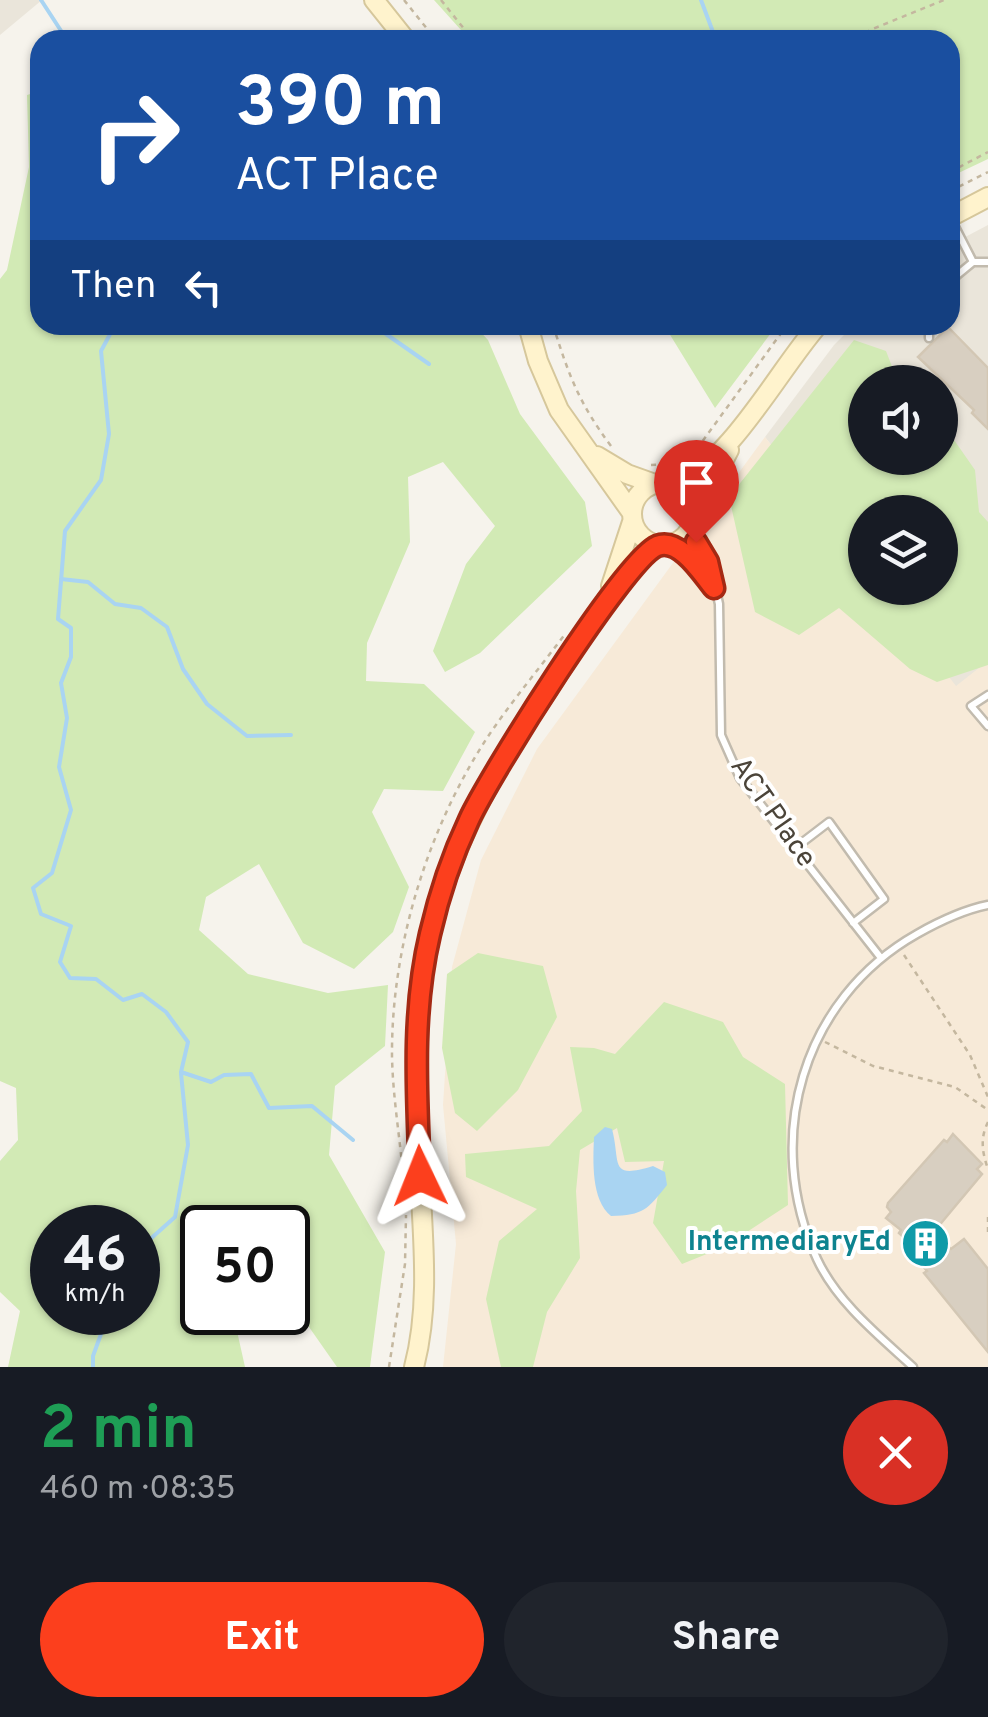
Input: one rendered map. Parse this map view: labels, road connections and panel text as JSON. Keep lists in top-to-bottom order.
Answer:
{
  "streets": {
    "lane": ["ACT Place"]
  },
  "places": {
    "building": ["IntermediaryEd"]
  },
  "page": {
    "turn": ["390 m", "ACT Place"],
    "then": "Then",
    "speed": "46 km/h",
    "limit": "50",
    "heading": ["2 min", "460 m · 08:35"],
    "buttons": ["Exit", "Share"]
  }
}
